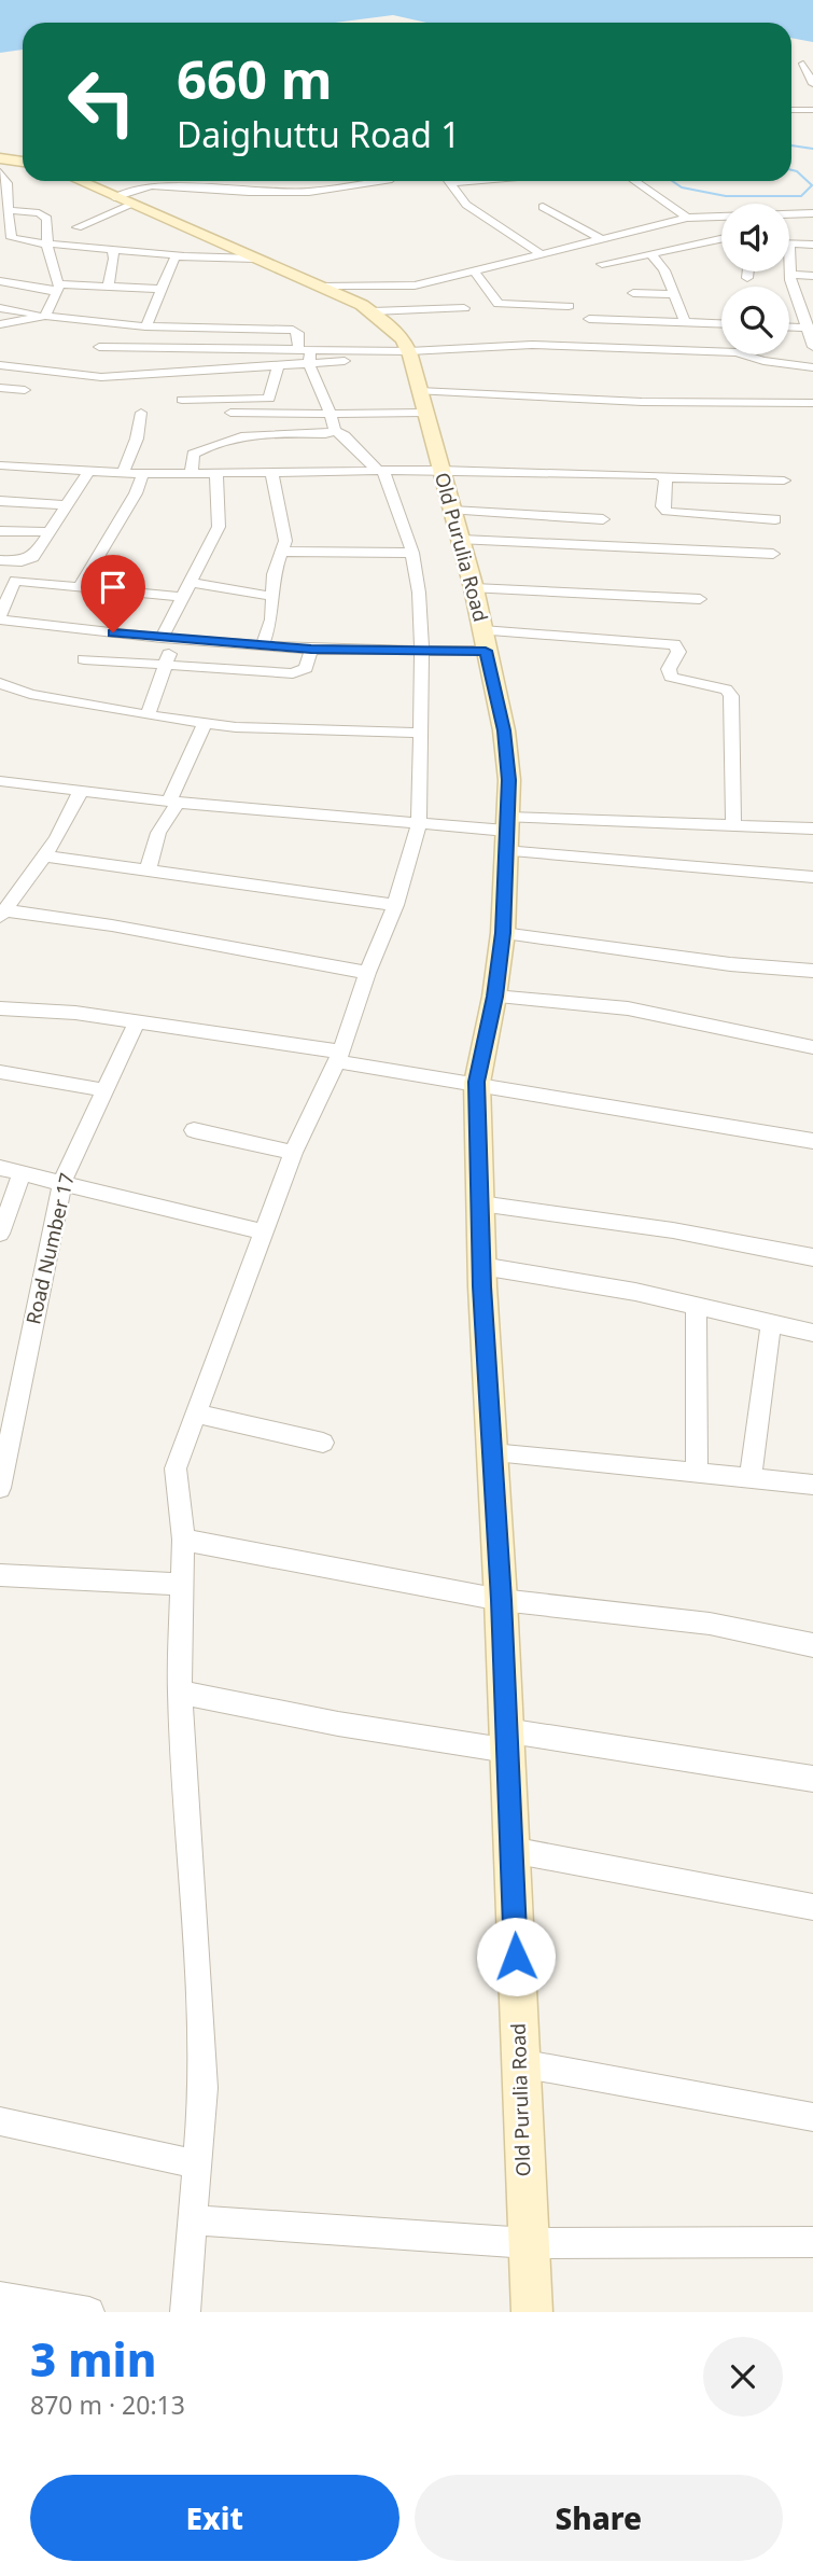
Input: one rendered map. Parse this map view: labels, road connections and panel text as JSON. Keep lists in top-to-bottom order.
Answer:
{
  "streets": {
    "main road": ["Old Purulia Road"],
    "street": ["Road Number 17"]
  },
  "page": {
    "turn": ["660 m", "Daighuttu Road 1"],
    "heading": ["3 min", "870 m · 20:13"],
    "buttons": ["Exit", "Share"]
  }
}
